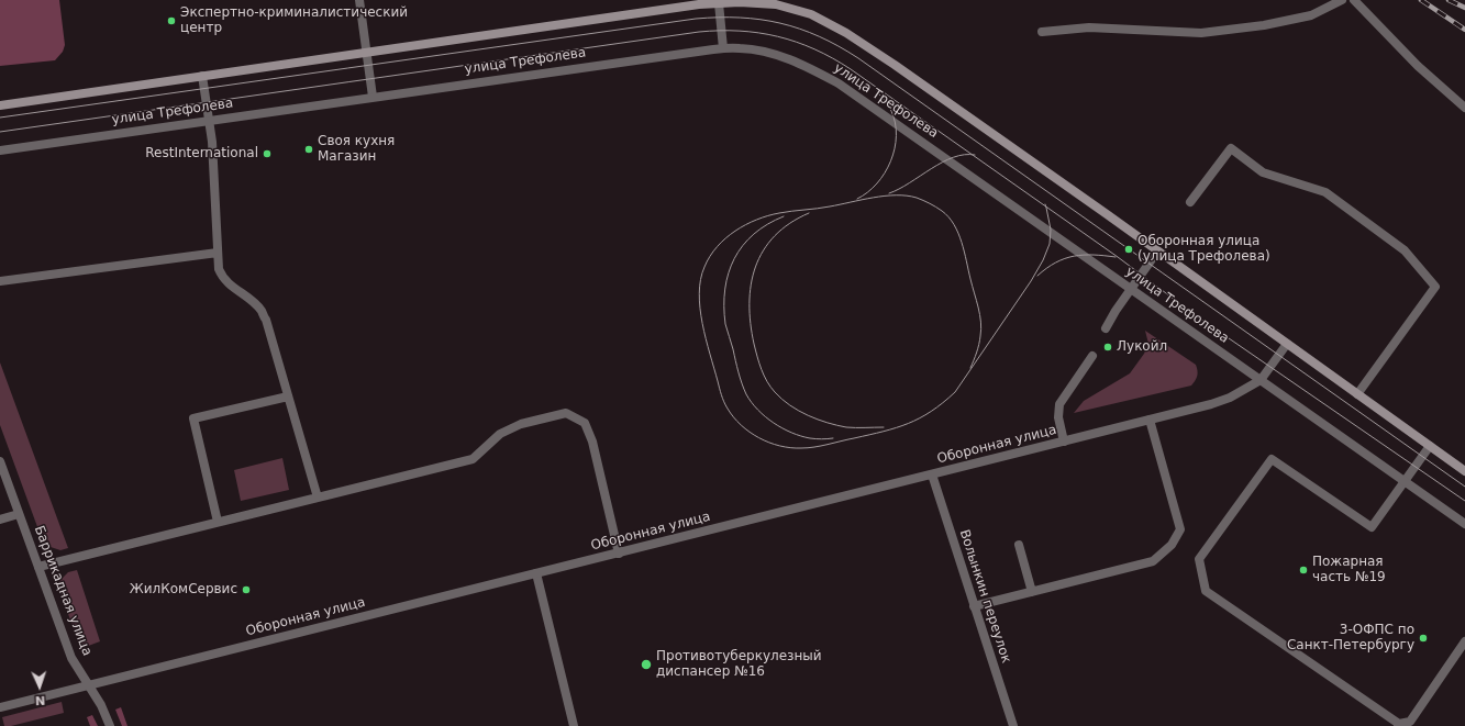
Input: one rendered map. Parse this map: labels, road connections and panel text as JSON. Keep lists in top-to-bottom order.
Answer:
{
  "streets": {
    "street": [
      "улица Трефолева",
      "Оборонная улица",
      "Баррикадная улица",
      "Волынкин переулок"
    ]
  },
  "crossings": [
    ["улица Трефолева", "Оборонная улица"],
    ["Оборонная улица", "Баррикадная улица"],
    ["Оборонная улица", "Волынкин переулок"]
  ],
  "places": [
    "Экспертно-криминалистический центр",
    "Своя кухня Магазин",
    "RestInternational",
    "Оборонная улица (улица Трефолева)",
    "Лукойл",
    "Пожарная часть №19",
    "ЖилКомСервис",
    "3-ОФПС по Санкт-Петербургу",
    "Противотуберкулезный диспансер №16"
  ],
  "north": "bottom"
}
